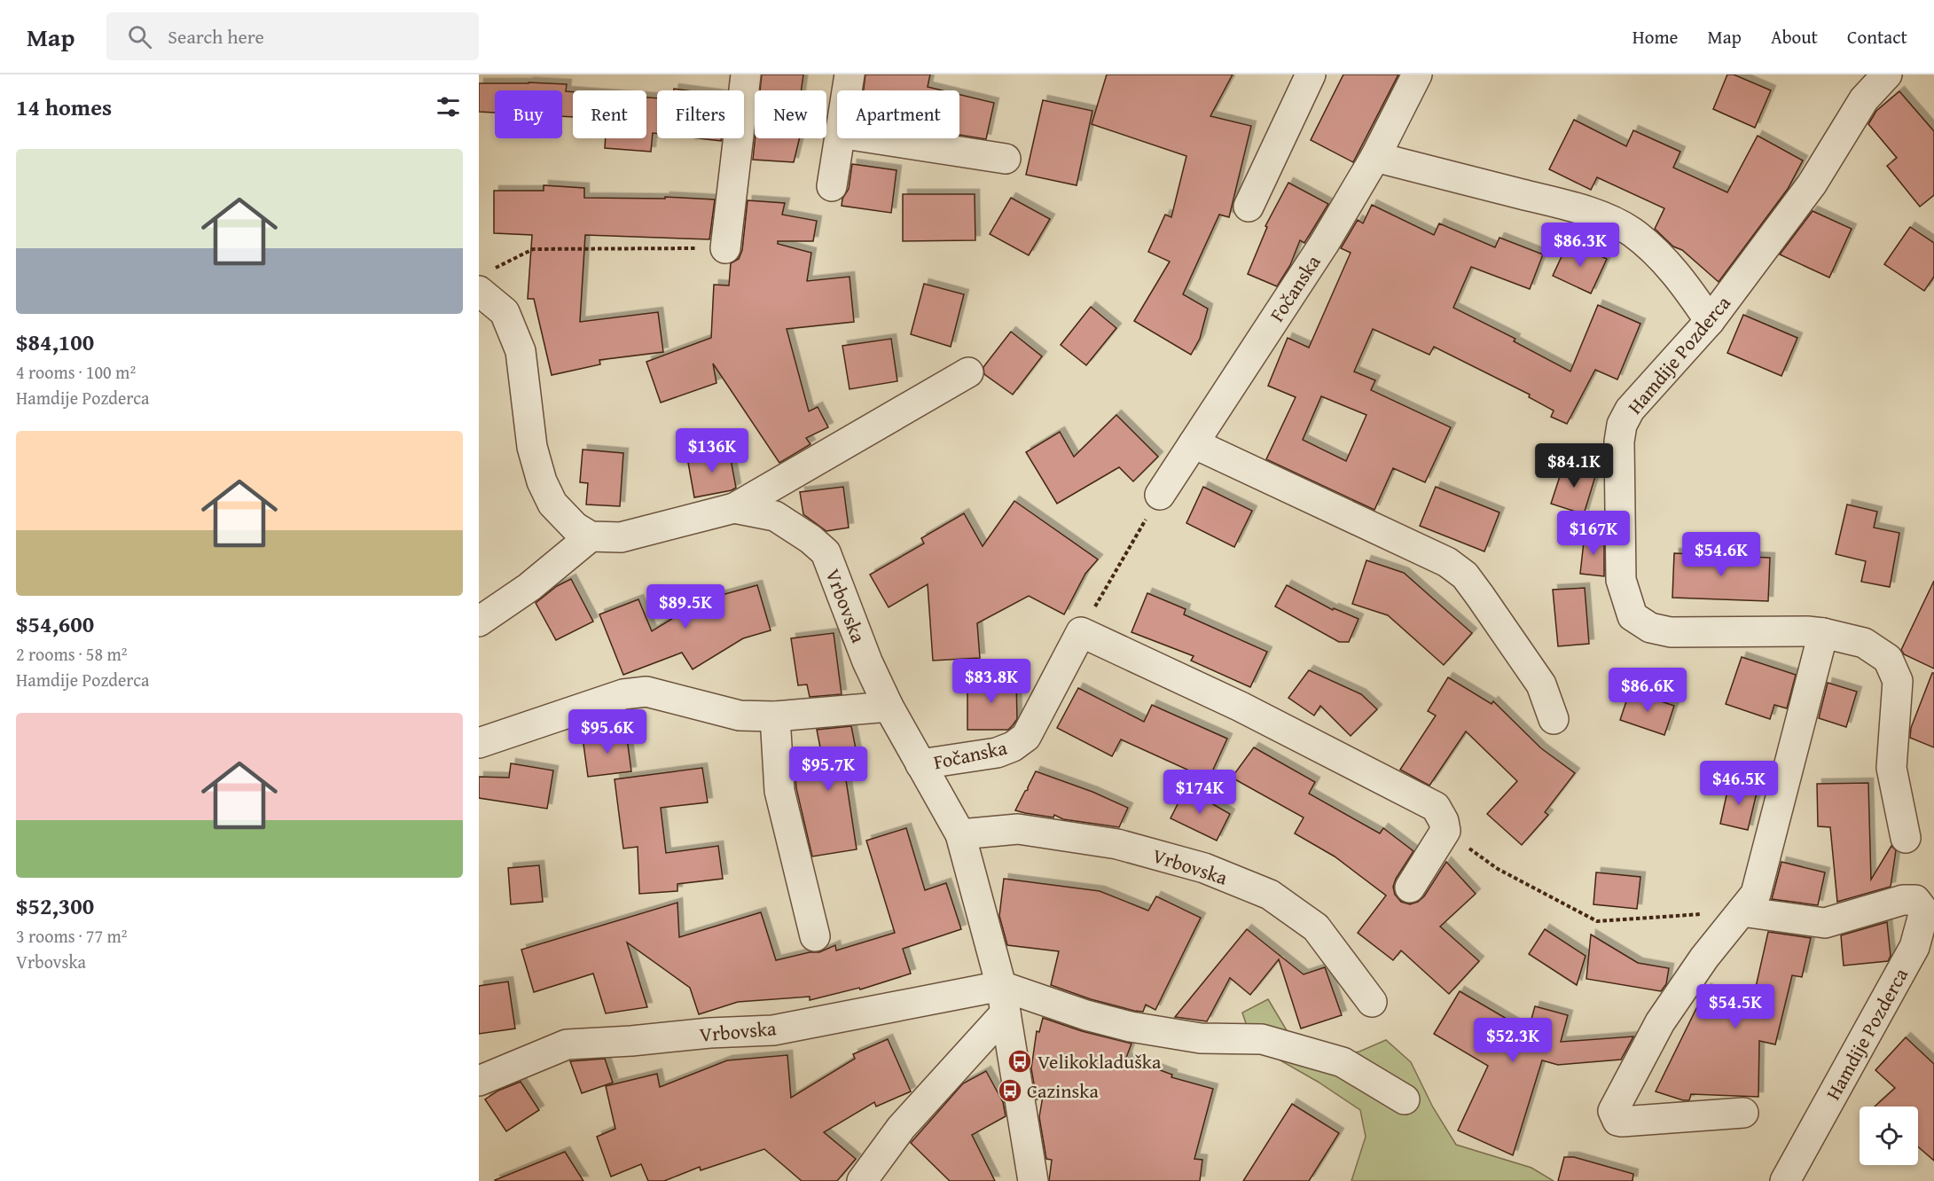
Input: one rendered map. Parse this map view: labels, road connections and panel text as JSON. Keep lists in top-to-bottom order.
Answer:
{
  "streets": {
    "street": ["Fočanska", "Hamdije Pozderca", "Vrbovska"]
  },
  "crossings": [
    ["Fočanska", "Vrbovska"]
  ],
  "places": {
    "bus stop": ["Velikokladuška", "Cazinska"]
  },
  "page": {
    "header": "Map",
    "search": "Search here",
    "nav": [
      "Home",
      "Map",
      "About",
      "Contact"
    ],
    "heading": "14 homes",
    "chip": [
      "Buy",
      "Rent",
      "Filters",
      "New",
      "Apartment"
    ],
    "list": [
      {
        "name": "$84,100",
        "note": "4 rooms · 100 m² · Hamdije Pozderca"
      },
      {
        "name": "$54,600",
        "note": "2 rooms · 58 m² · Hamdije Pozderca"
      },
      {
        "name": "$52,300",
        "note": "3 rooms · 77 m² · Vrbovska"
      }
    ],
    "price": [
      "$86.3K",
      "$136K",
      "$84.1K",
      "$167K",
      "$54.6K",
      "$89.5K",
      "$83.8K",
      "$86.6K",
      "$95.6K",
      "$95.7K",
      "$46.5K",
      "$174K",
      "$54.5K",
      "$52.3K"
    ]
  }
}
